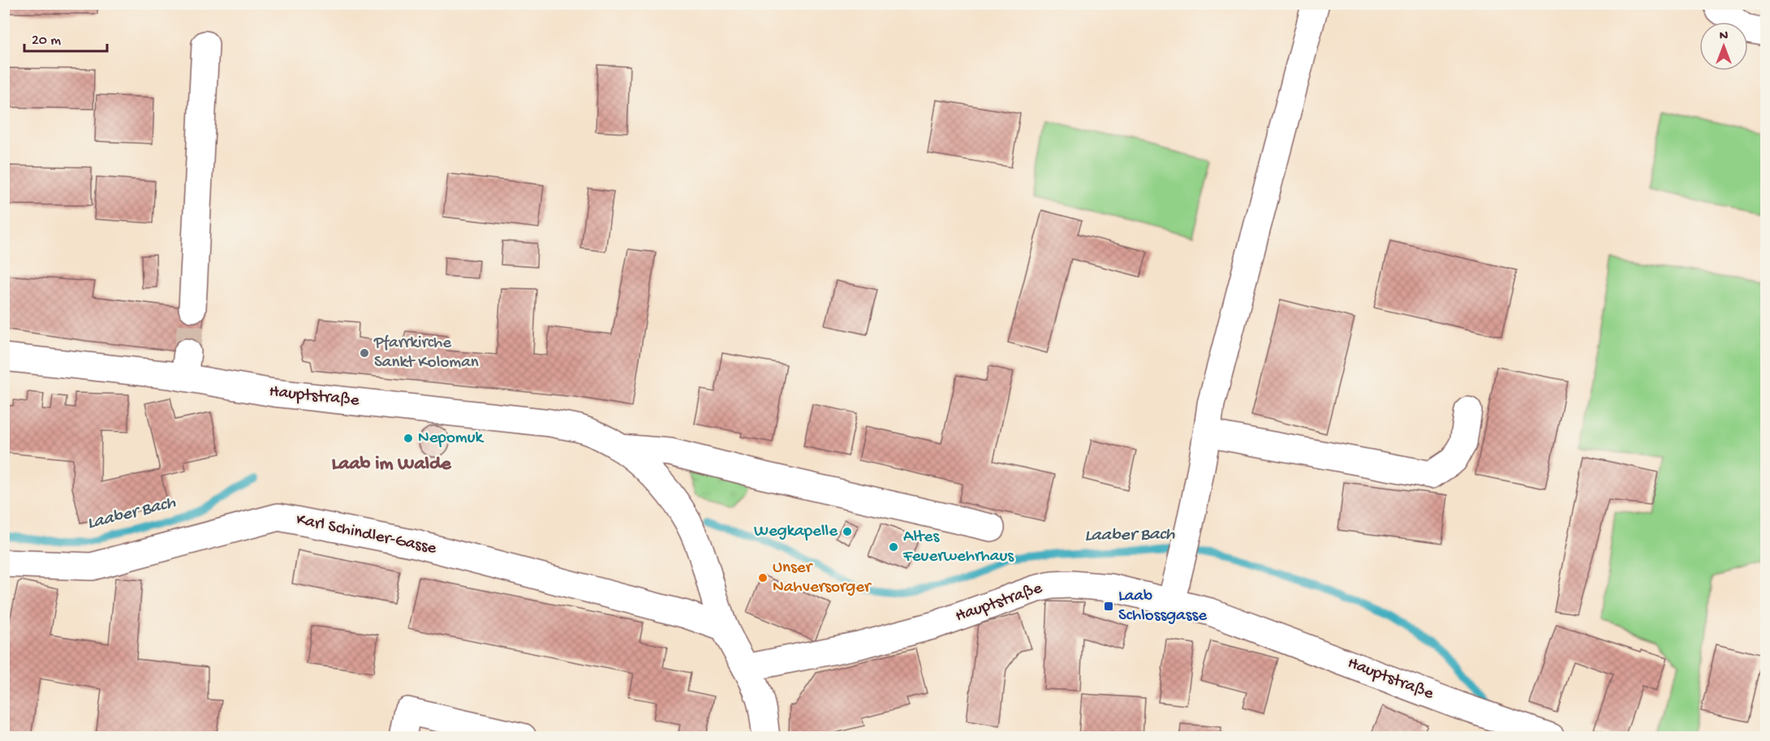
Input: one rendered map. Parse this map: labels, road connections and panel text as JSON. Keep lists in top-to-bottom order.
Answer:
{
  "streets": {
    "street": ["Hauptstraße", "Karl Schindler-Gasse"]
  },
  "crossings": [
    ["Hauptstraße", "Karl Schindler-Gasse"]
  ],
  "districts": ["Laab im Walde"],
  "water": ["Laaber Bach"],
  "places": {
    "other": [
      "Pfarrkirche Sankt Koloman",
      "Nepomuk",
      "Wegkapelle",
      "Altes Feuerwehrhaus",
      "Unser Nahversorger"
    ],
    "transit": ["Laab Schlossgasse"]
  },
  "scale_bar": "20 m",
  "north": "top"
}
